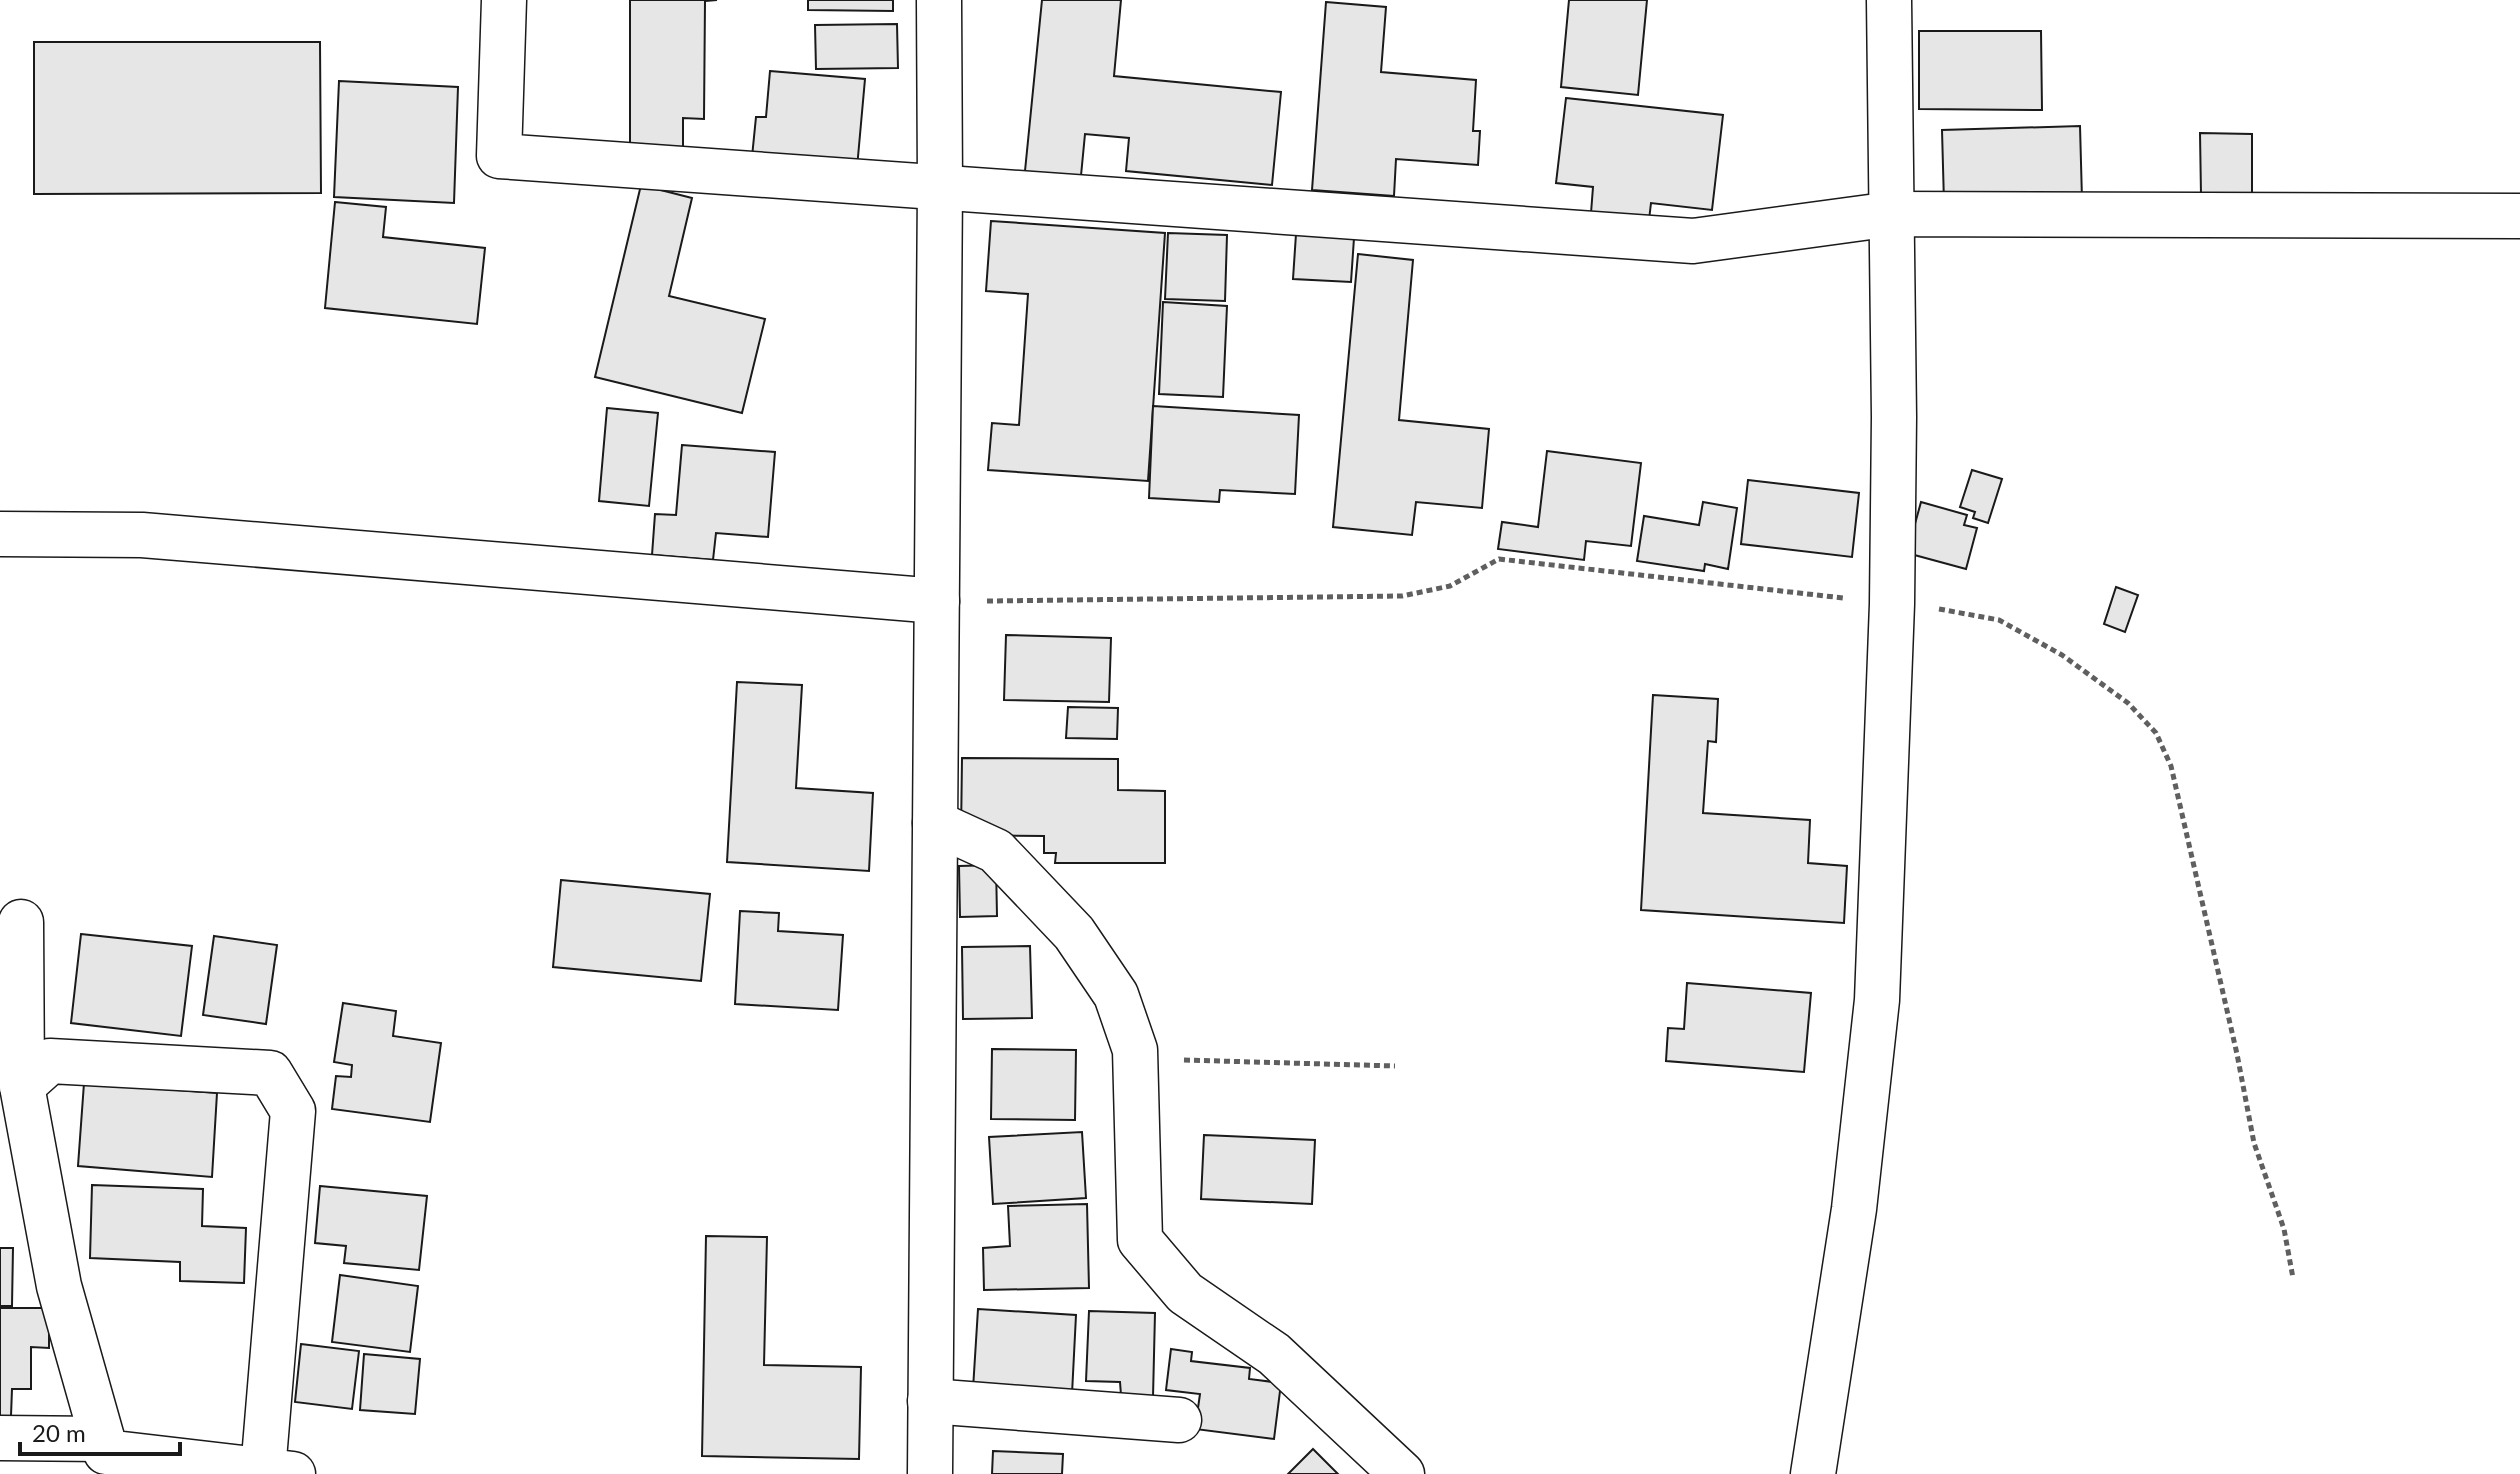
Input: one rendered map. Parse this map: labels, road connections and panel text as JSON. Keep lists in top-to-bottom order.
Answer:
{
  "scale_bar": "20 m"
}
